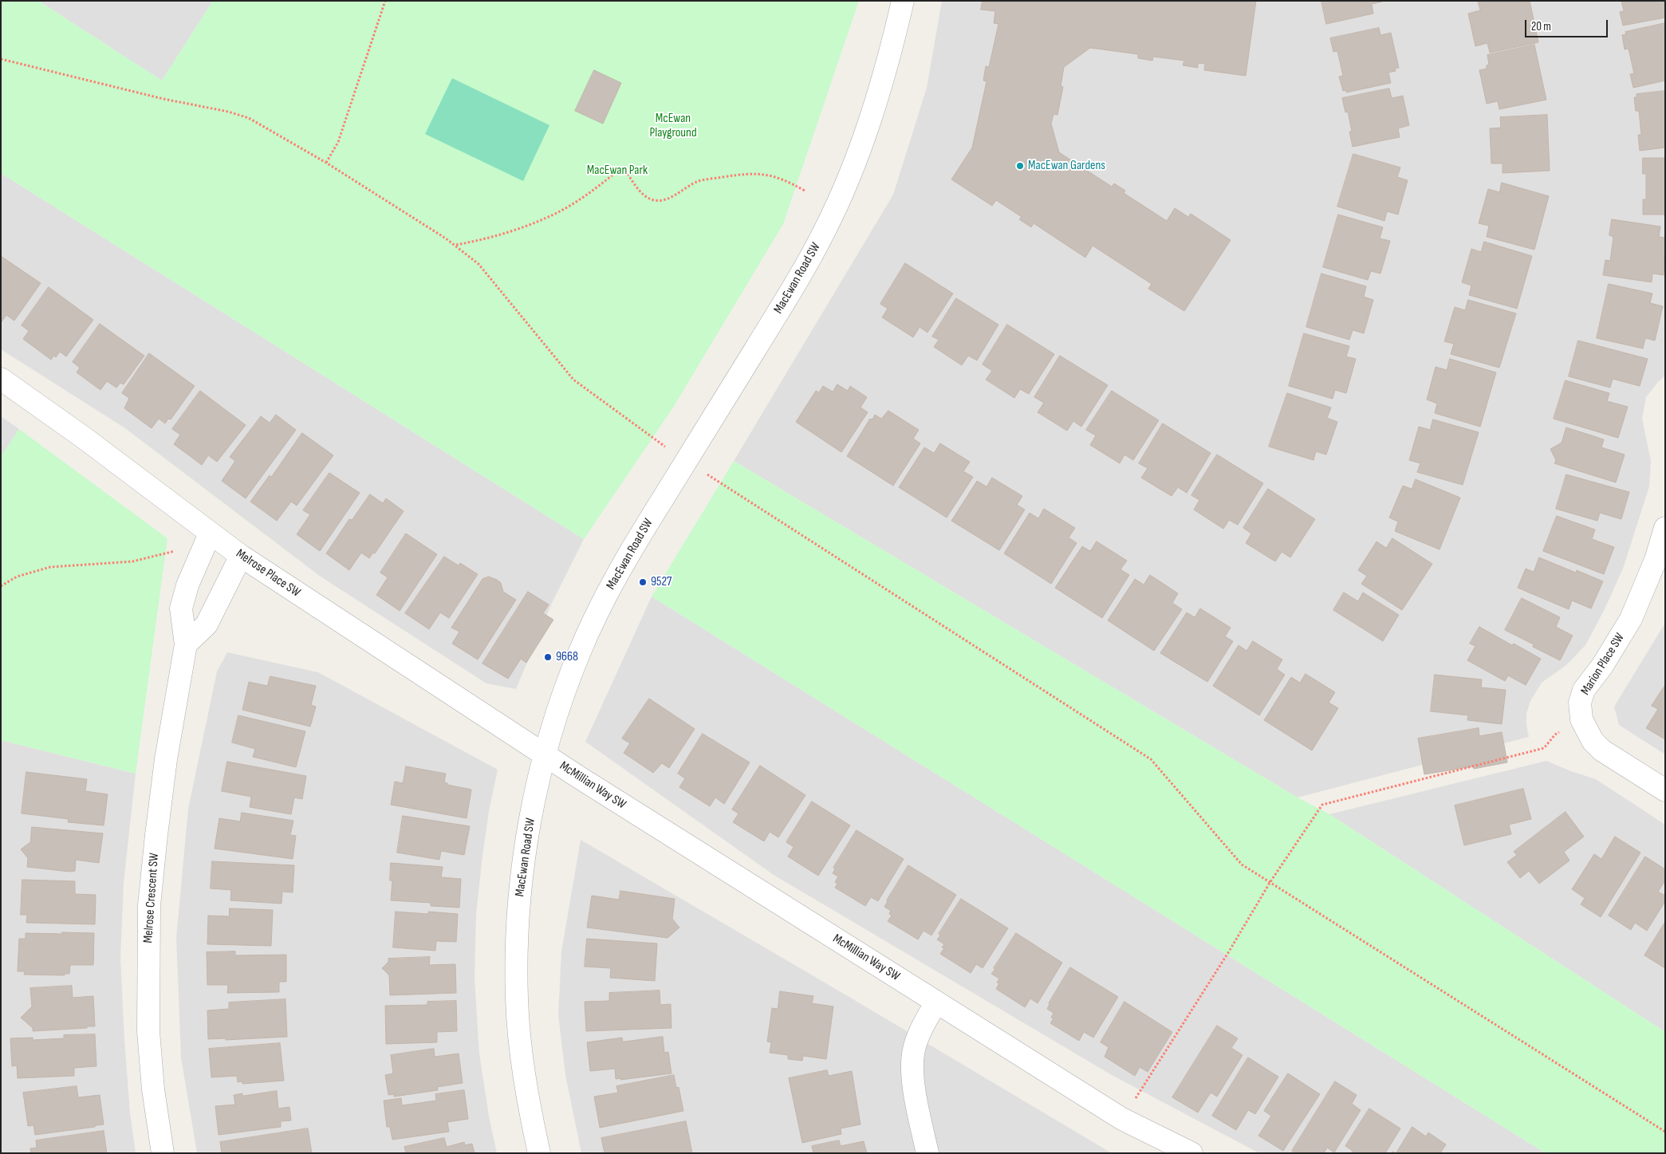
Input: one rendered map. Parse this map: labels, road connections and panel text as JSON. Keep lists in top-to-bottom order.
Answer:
{
  "streets": {
    "street": [
      "MacEwan Road SW",
      "Melrose Place SW",
      "Marion Place SW",
      "McMillian Way SW",
      "Melrose Crescent SW"
    ]
  },
  "crossings": [
    ["MacEwan Road SW", "Melrose Place SW"],
    ["MacEwan Road SW", "McMillian Way SW"],
    ["Melrose Place SW", "McMillian Way SW"],
    ["Melrose Place SW", "Melrose Crescent SW"]
  ],
  "parks": ["McEwan Playground", "MacEwan Park"],
  "places": ["MacEwan Gardens", "9527", "9668"],
  "scale_bar": "20 m"
}
